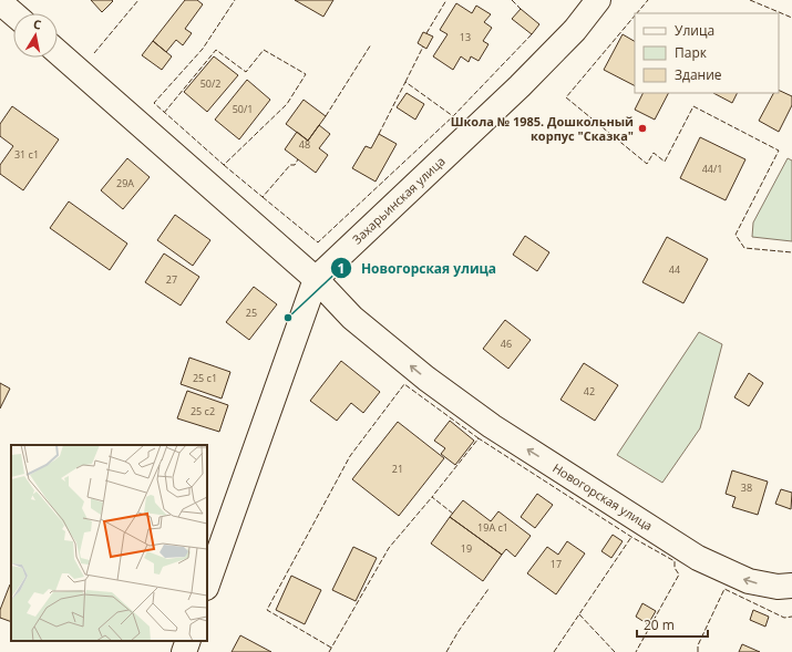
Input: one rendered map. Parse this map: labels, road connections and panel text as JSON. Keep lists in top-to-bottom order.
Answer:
{
  "streets": {
    "street": ["Захарьинская улица", "Новогорская улица"]
  },
  "crossings": [
    ["Захарьинская улица", "Новогорская улица"]
  ],
  "one_way": ["Новогорская улица"],
  "places": ["Школа № 1985. Дошкольный корпус \"Сказка\"", "Новогорская улица"],
  "house_numbers": [
    "13",
    "50/2",
    "50/1",
    "48",
    "31 с1",
    "44/1",
    "29А",
    "44",
    "27",
    "25",
    "46",
    "25 с1",
    "42",
    "25 с2",
    "21",
    "38",
    "19А с1",
    "19",
    "17"
  ],
  "legend": ["Улица", "Парк", "Здание"],
  "scale_bar": "20 m",
  "north": "top"
}
